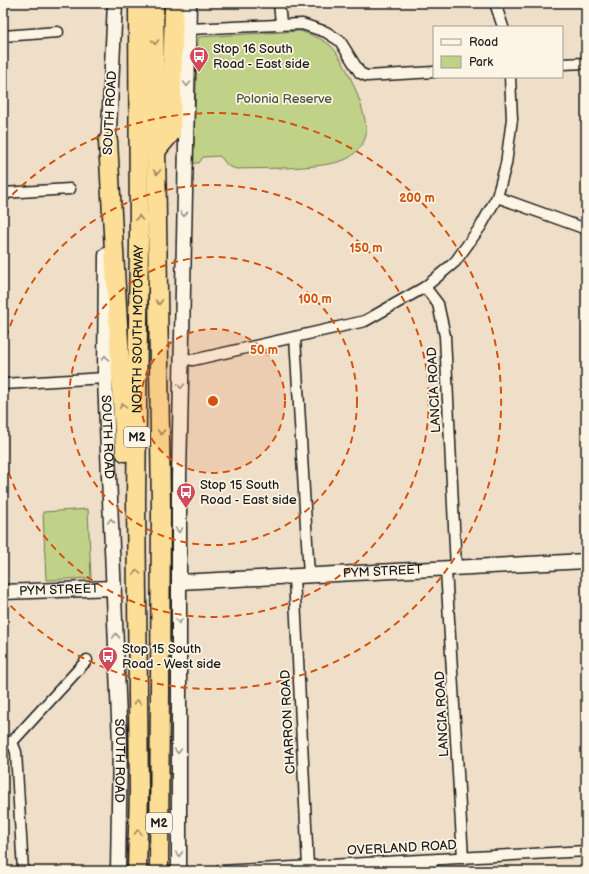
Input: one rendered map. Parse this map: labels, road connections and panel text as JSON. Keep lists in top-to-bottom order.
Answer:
{
  "streets": {
    "highway": ["NORTH SOUTH MOTORWAY", "M2"],
    "main road": ["SOUTH ROAD", "PYM STREET"],
    "street": ["LANCIA ROAD", "CHARRON ROAD", "OVERLAND ROAD"]
  },
  "crossings": [
    ["SOUTH ROAD", "PYM STREET"],
    ["LANCIA ROAD", "PYM STREET"],
    ["LANCIA ROAD", "OVERLAND ROAD"],
    ["PYM STREET", "CHARRON ROAD"],
    ["CHARRON ROAD", "OVERLAND ROAD"]
  ],
  "parks": ["Polonia Reserve"],
  "places": {
    "bus stop": ["Stop 16 South Road - East side", "Stop 15 South Road - East side", "Stop 15 South Road - West side"]
  },
  "legend": ["Road", "Park"],
  "rings": [
    "200 m",
    "150 m",
    "100 m",
    "50 m"
  ]
}
